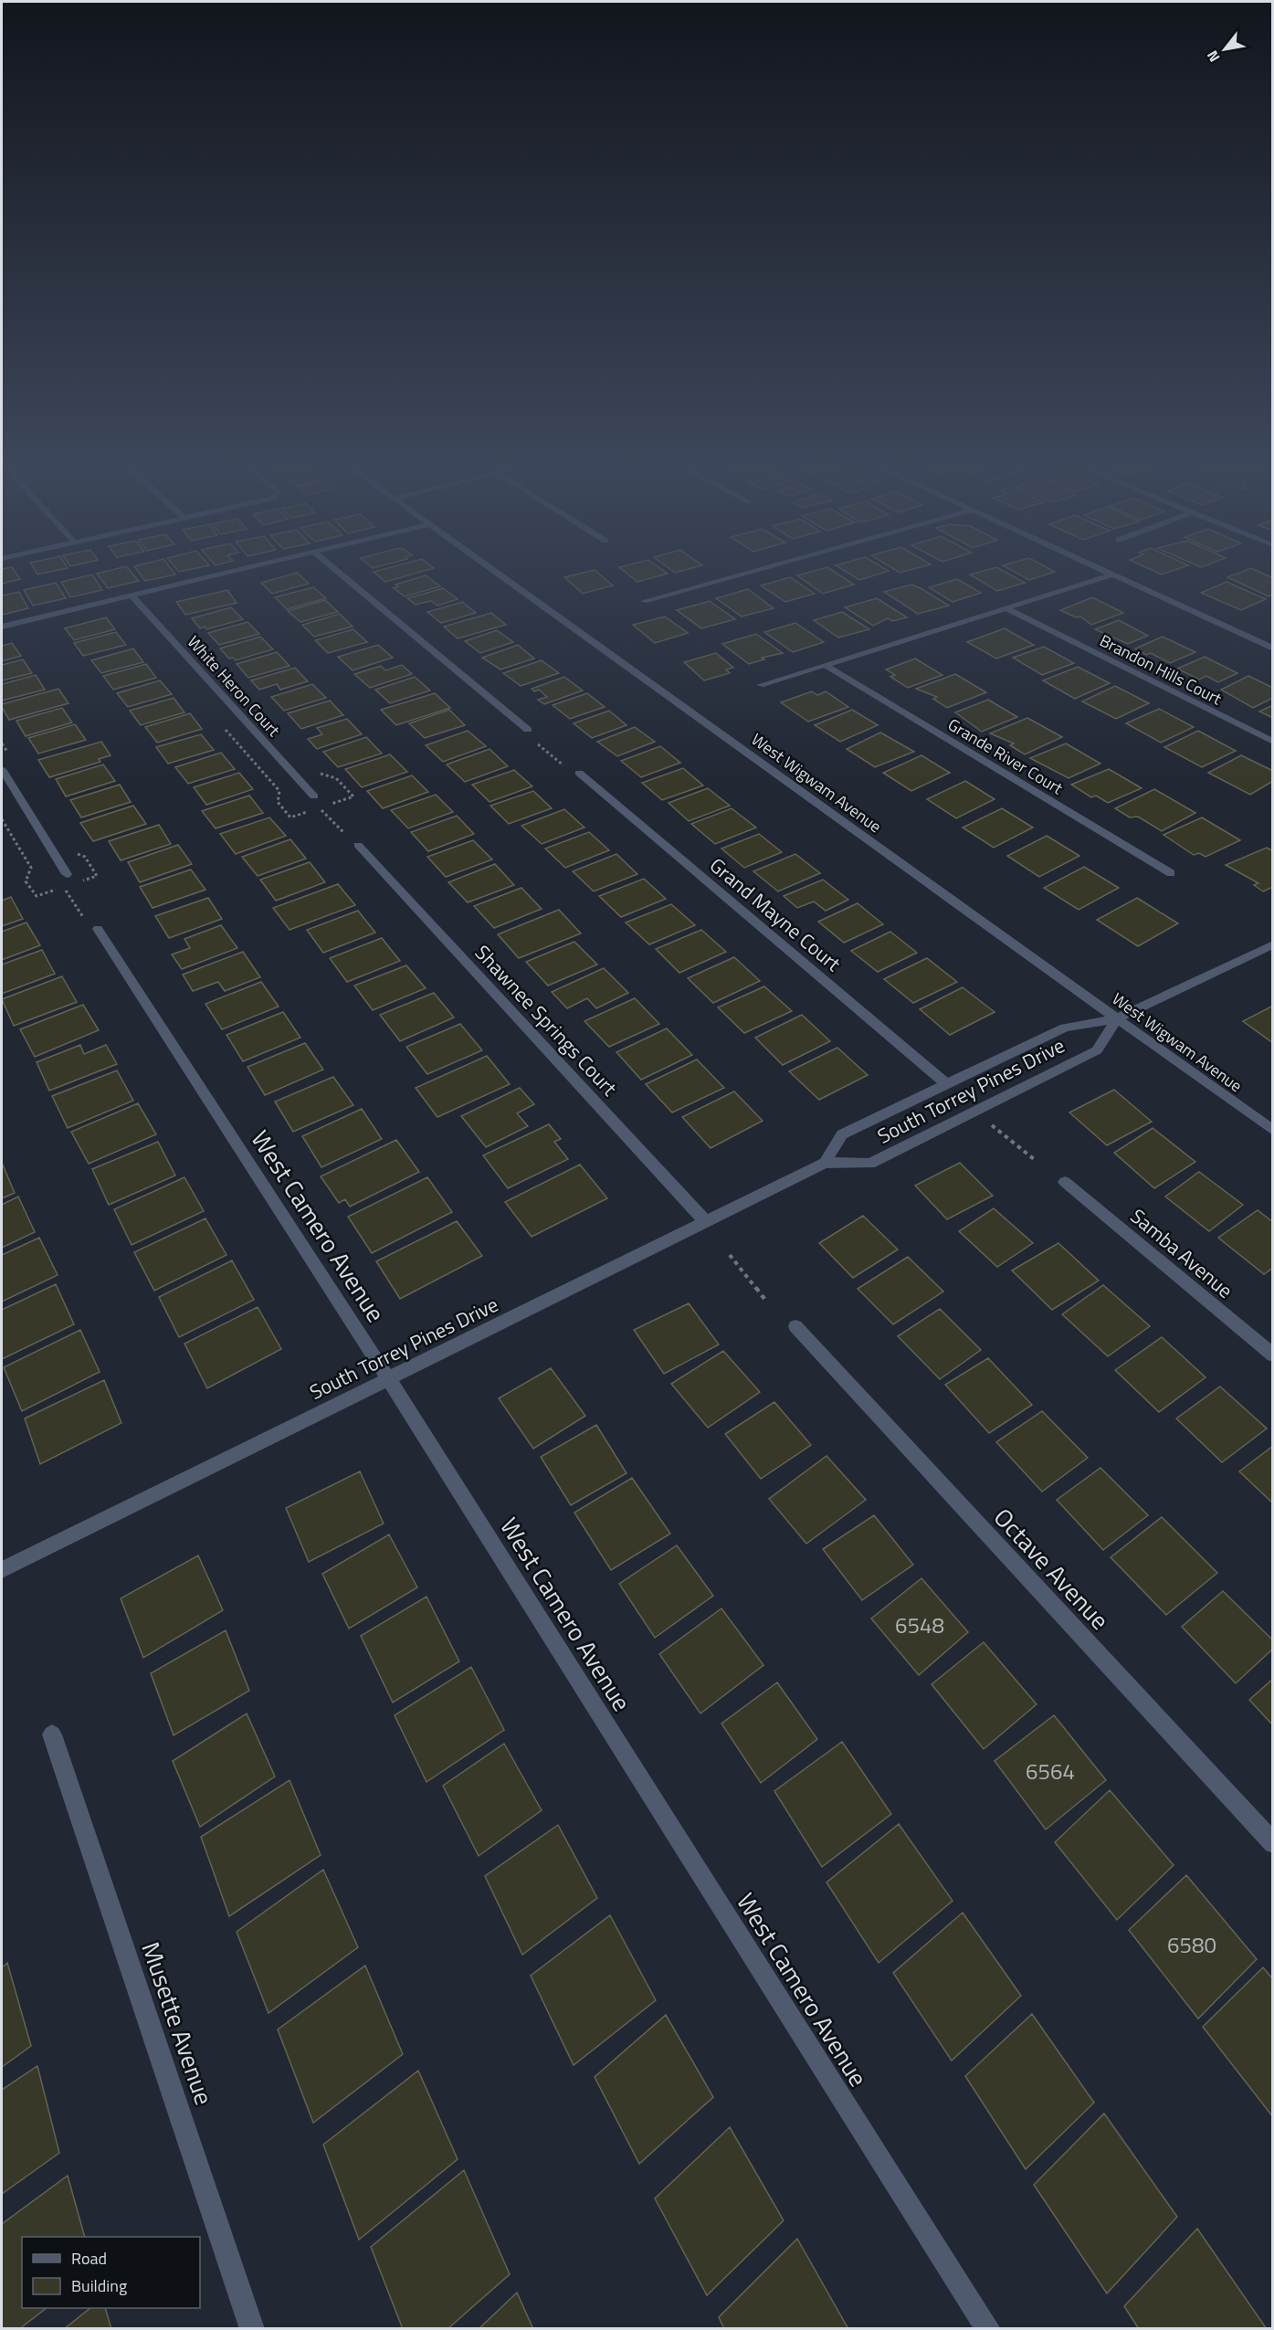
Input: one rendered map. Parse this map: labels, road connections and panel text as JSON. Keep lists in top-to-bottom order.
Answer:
{
  "streets": {
    "street": [
      "Brandon Hills Court",
      "White Heron Court",
      "Grande River Court",
      "West Wigwam Avenue",
      "Grand Mayne Court",
      "Shawnee Springs Court",
      "South Torrey Pines Drive",
      "West Camero Avenue",
      "Samba Avenue",
      "Octave Avenue",
      "Musette Avenue"
    ]
  },
  "crossings": [
    ["West Wigwam Avenue", "South Torrey Pines Drive"],
    ["Grand Mayne Court", "South Torrey Pines Drive"],
    ["Shawnee Springs Court", "South Torrey Pines Drive"],
    ["South Torrey Pines Drive", "West Camero Avenue"]
  ],
  "house_numbers": ["6548", "6564", "6580"],
  "legend": ["Road", "Building"],
  "north": "bottom left"
}
